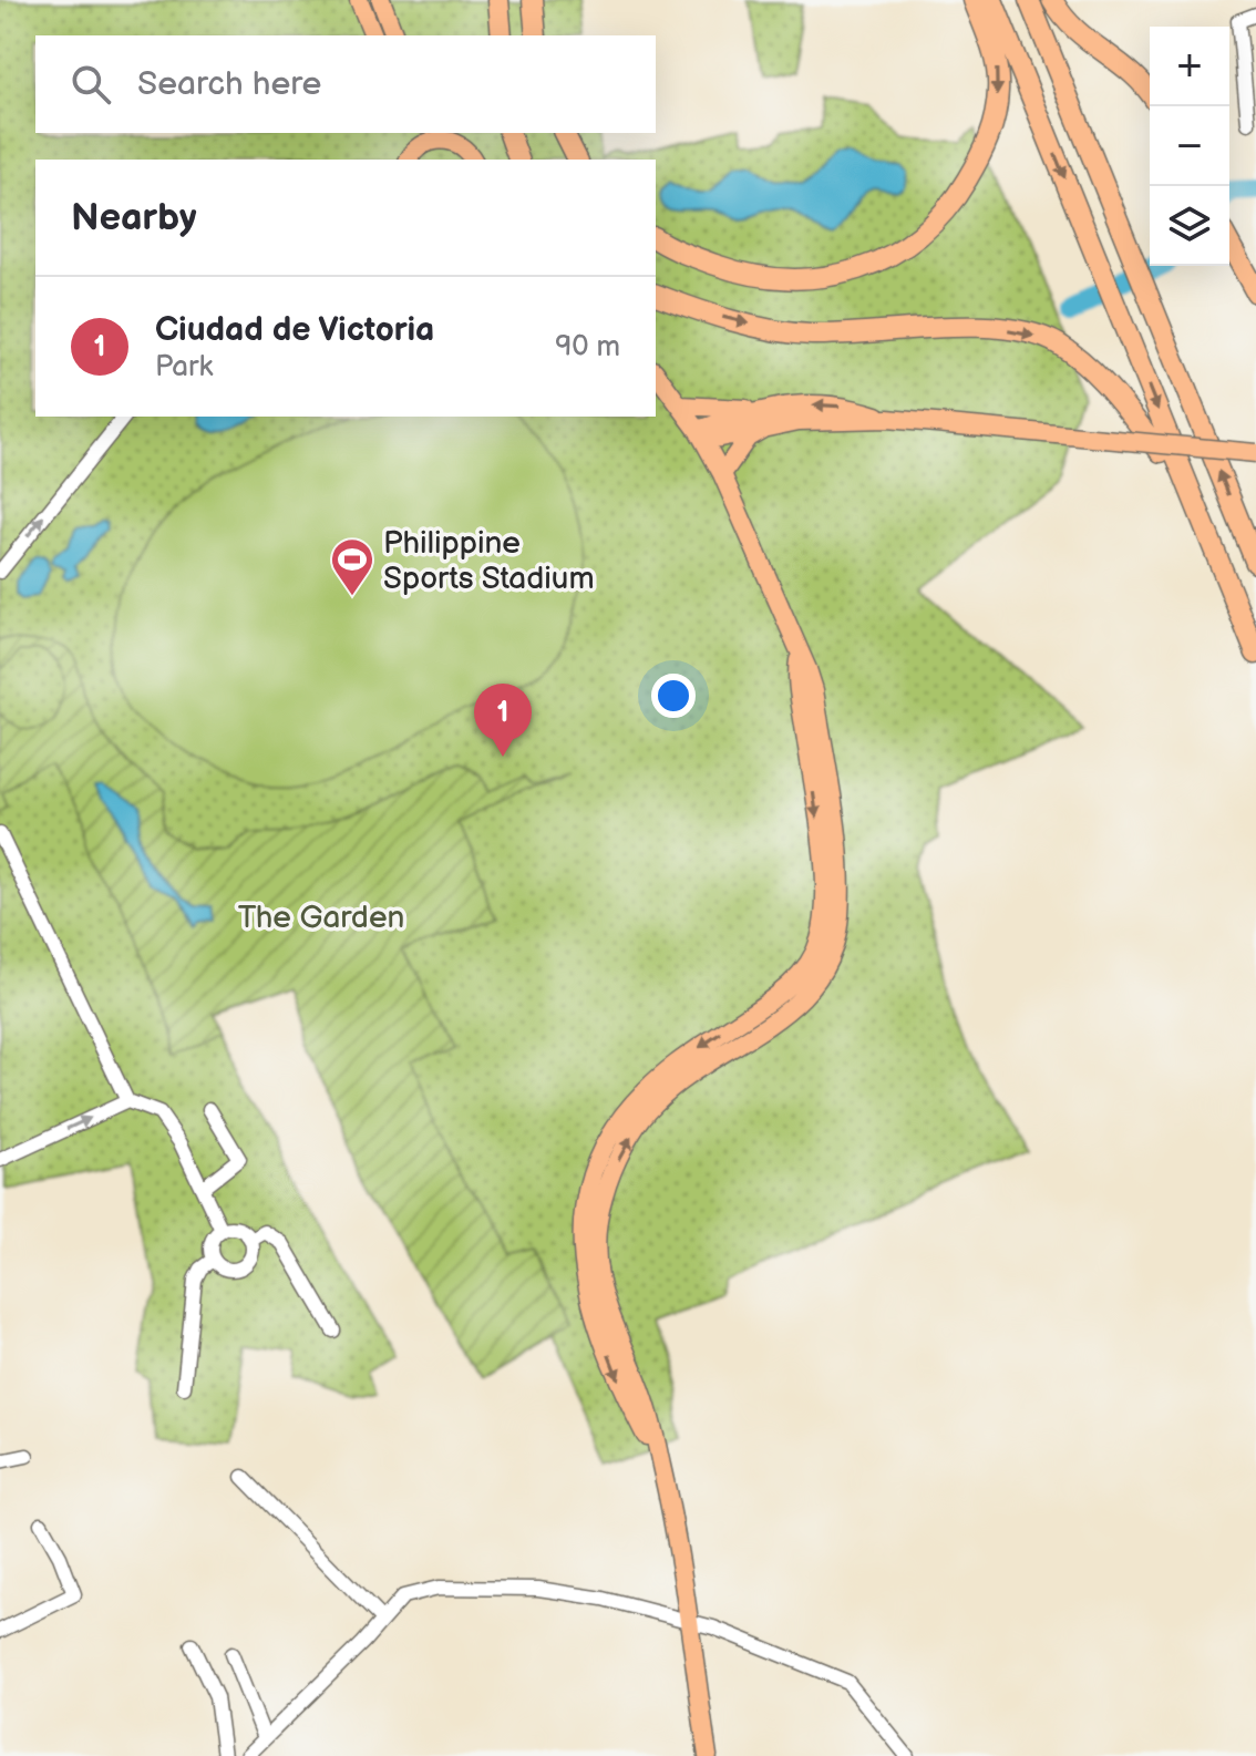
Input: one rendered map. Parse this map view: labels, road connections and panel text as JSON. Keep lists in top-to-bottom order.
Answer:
{
  "parks": ["The Garden"],
  "places": {
    "sports": ["Philippine Sports Stadium"]
  },
  "page": {
    "map_buttons": ["+", "−"],
    "search": "Search here",
    "heading": "Nearby",
    "list": [
      {
        "mark": "1",
        "name": "Ciudad de Victoria",
        "note": "Park",
        "value": "90 m"
      }
    ],
    "pins": "1"
  }
}
